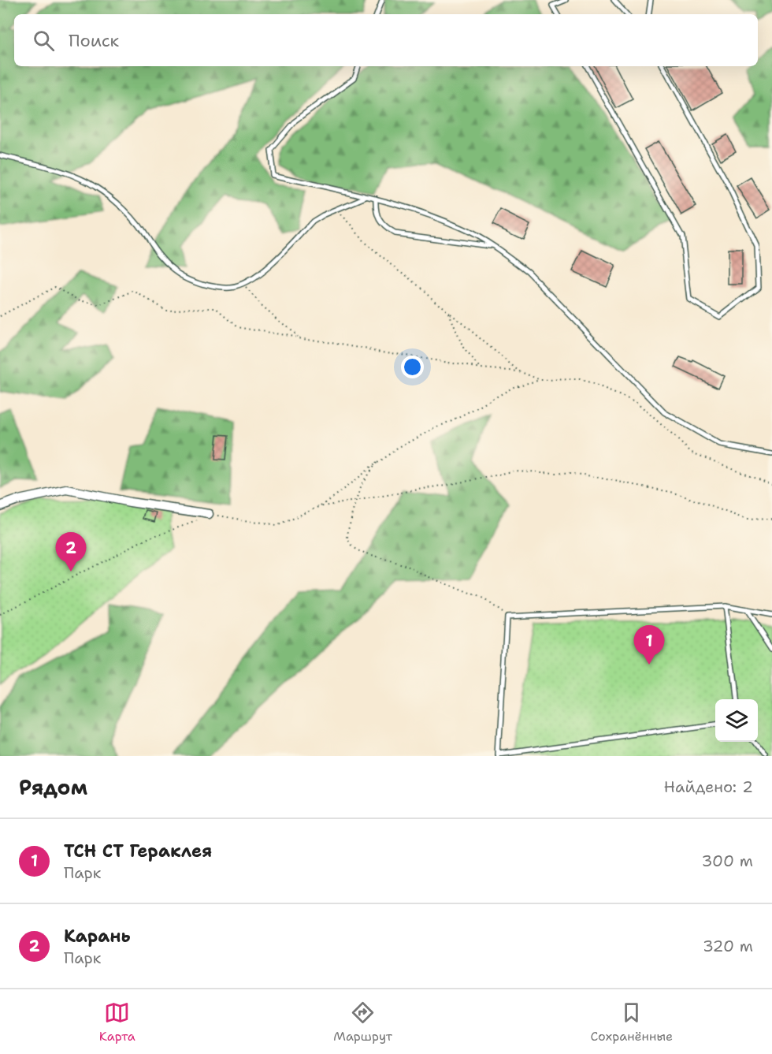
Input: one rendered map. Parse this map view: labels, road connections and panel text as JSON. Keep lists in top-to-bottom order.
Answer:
{
  "page": {
    "search": "Поиск",
    "pins": ["2", "1"],
    "heading": ["Рядом", "Найдено: 2"],
    "list": [
      {
        "mark": "1",
        "name": "ТСН СТ Гераклея",
        "note": "Парк",
        "value": "300 m"
      },
      {
        "mark": "2",
        "name": "Карань",
        "note": "Парк",
        "value": "320 m"
      }
    ],
    "nav": ["Карта", "Маршрут", "Сохранённые"]
  }
}
